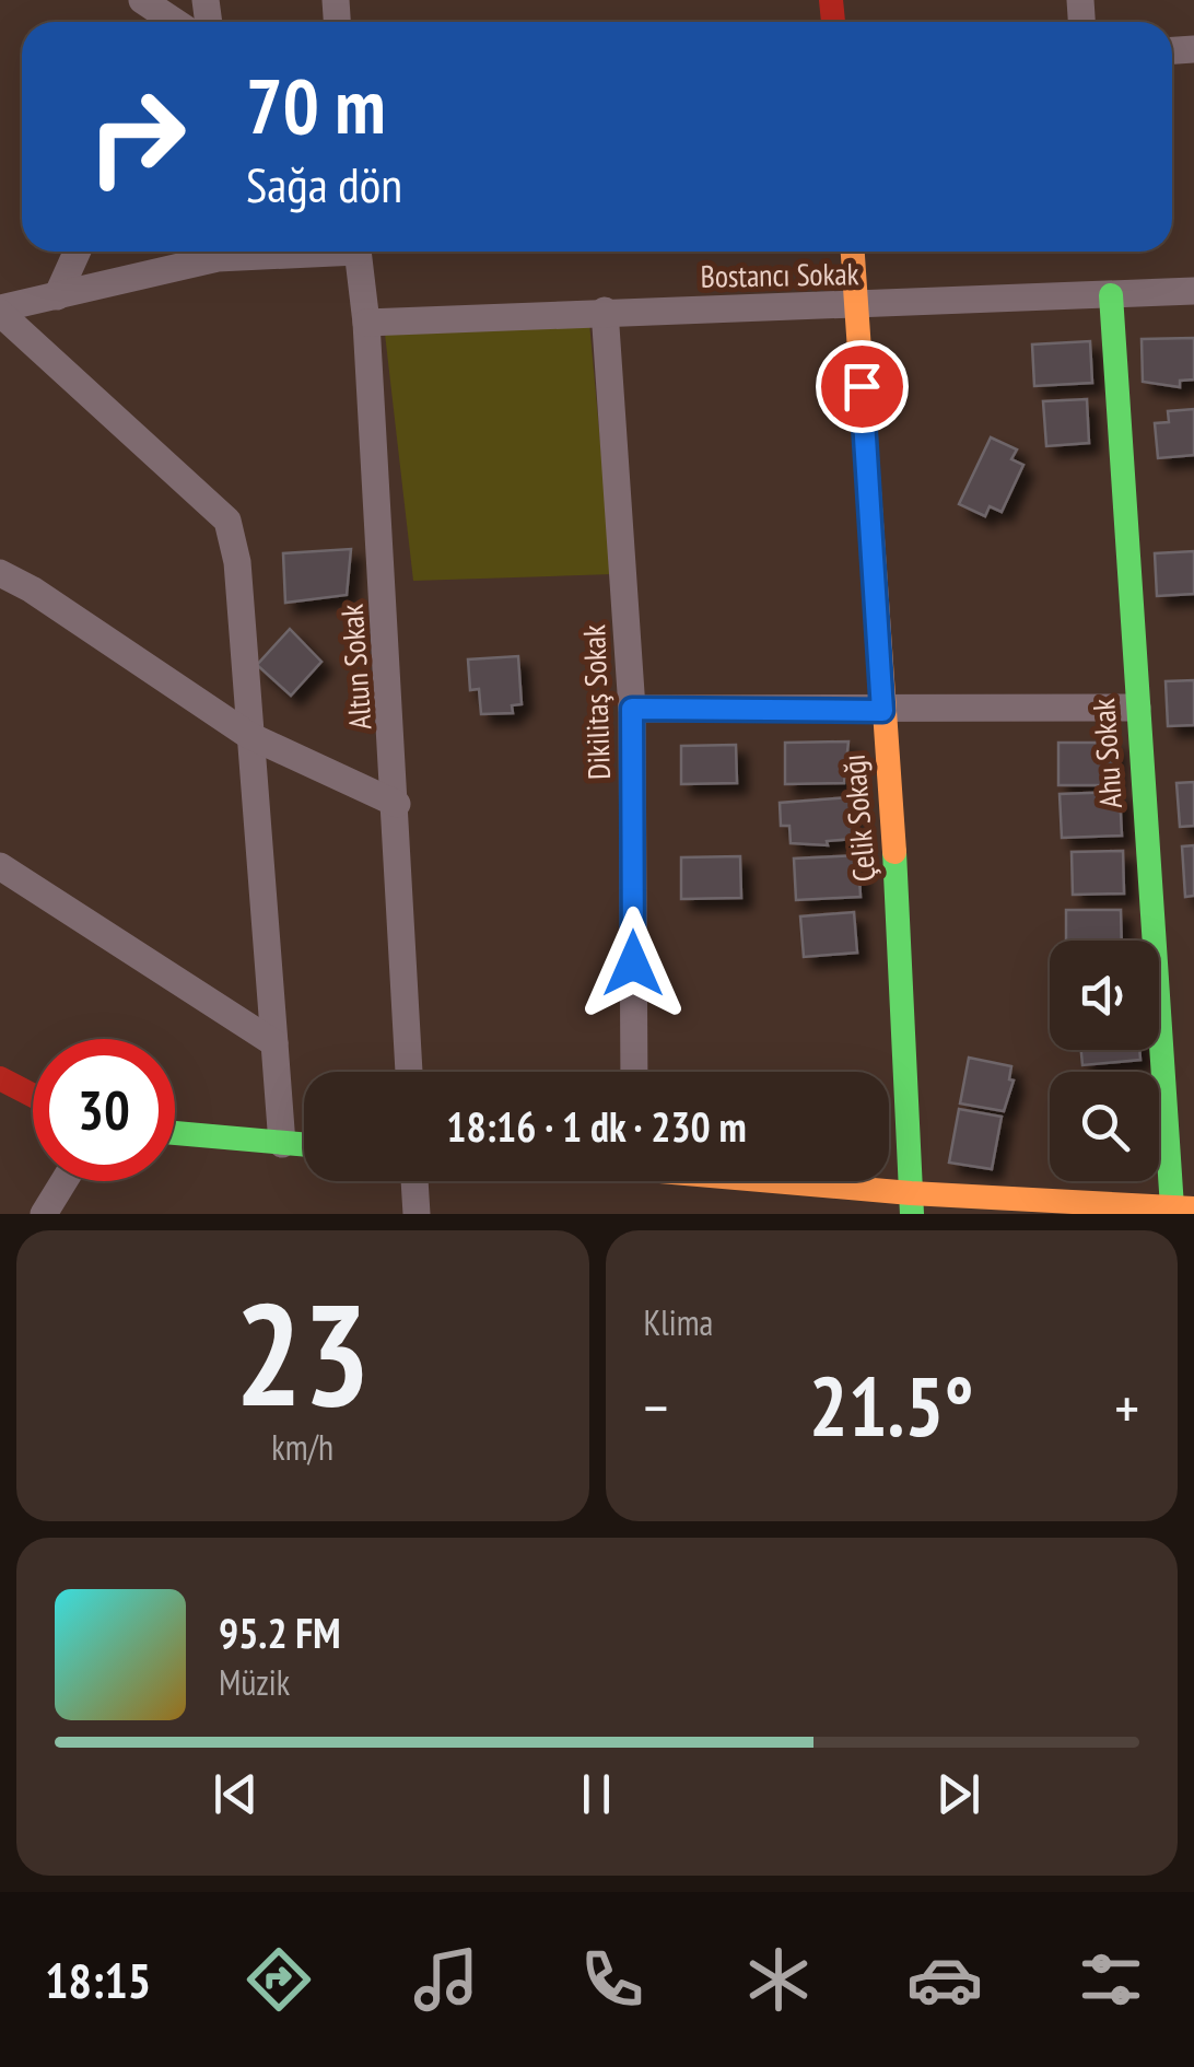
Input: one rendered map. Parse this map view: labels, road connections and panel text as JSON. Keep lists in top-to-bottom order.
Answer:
{
  "streets": {
    "street": [
      "Bostancı Sokak",
      "Altun Sokak",
      "Dikilitaş Sokak",
      "Ahu Sokak",
      "Çelik Sokağı"
    ]
  },
  "crossings": [
    ["Bostancı Sokak", "Altun Sokak"],
    ["Bostancı Sokak", "Dikilitaş Sokak"],
    ["Bostancı Sokak", "Ahu Sokak"],
    ["Bostancı Sokak", "Çelik Sokağı"]
  ],
  "page": {
    "turn": ["70 m", "Sağa dön"],
    "limit": "30",
    "trip": "18:16 · 1 dk · 230 m",
    "tile": [
      ["23", "km/h"],
      "Klima"
    ],
    "heat": ["−", "21.5°", "+"],
    "song": ["95.2 FM", "Müzik"],
    "tabs": "18:15"
  }
}
